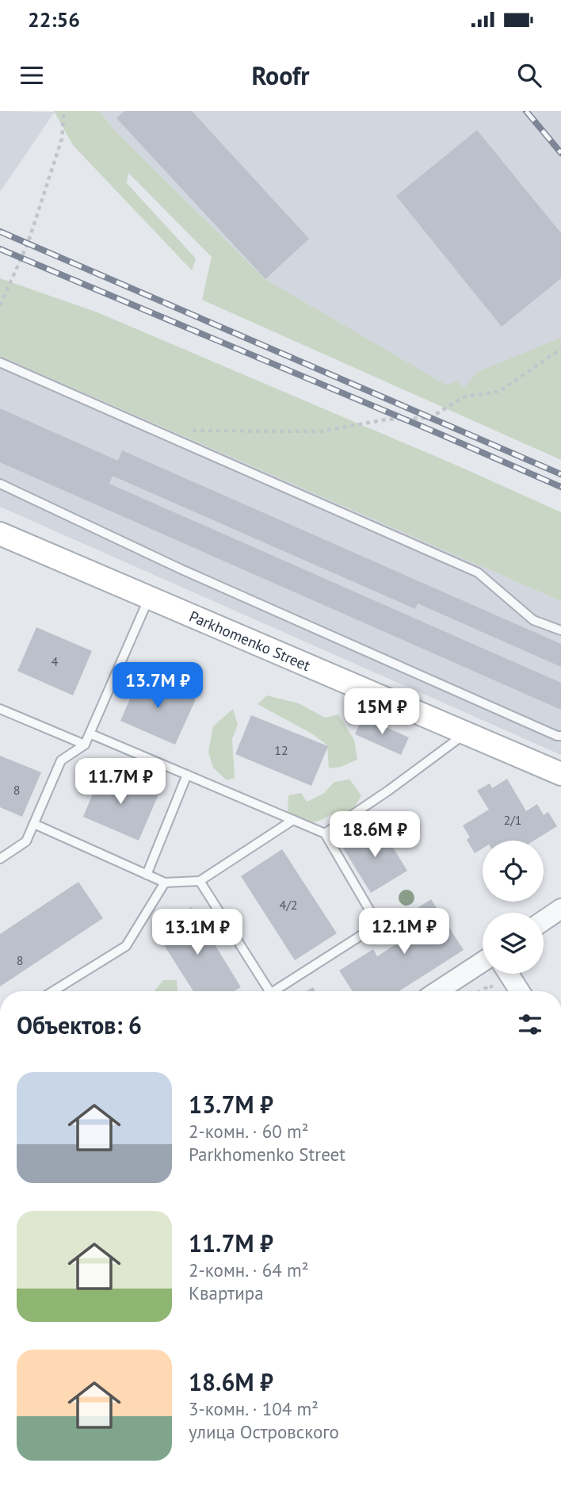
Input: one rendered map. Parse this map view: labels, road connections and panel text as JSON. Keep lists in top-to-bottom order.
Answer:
{
  "streets": {
    "main road": ["Parkhomenko Street"]
  },
  "house_numbers": [
    "4",
    "12",
    "8",
    "2/1",
    "4/2",
    "8"
  ],
  "page": {
    "status": "22:56",
    "header": "Roofr",
    "price": [
      "13.7M ₽",
      "15M ₽",
      "11.7M ₽",
      "18.6M ₽",
      "12.1M ₽",
      "13.1M ₽"
    ],
    "heading": "Объектов: 6",
    "list": [
      {
        "name": "13.7M ₽",
        "note": "2-комн. · 60 m² · Parkhomenko Street"
      },
      {
        "name": "11.7M ₽",
        "note": "2-комн. · 64 m² · Квартира"
      },
      {
        "name": "18.6M ₽",
        "note": "3-комн. · 104 m² · улица Островского"
      }
    ]
  }
}
